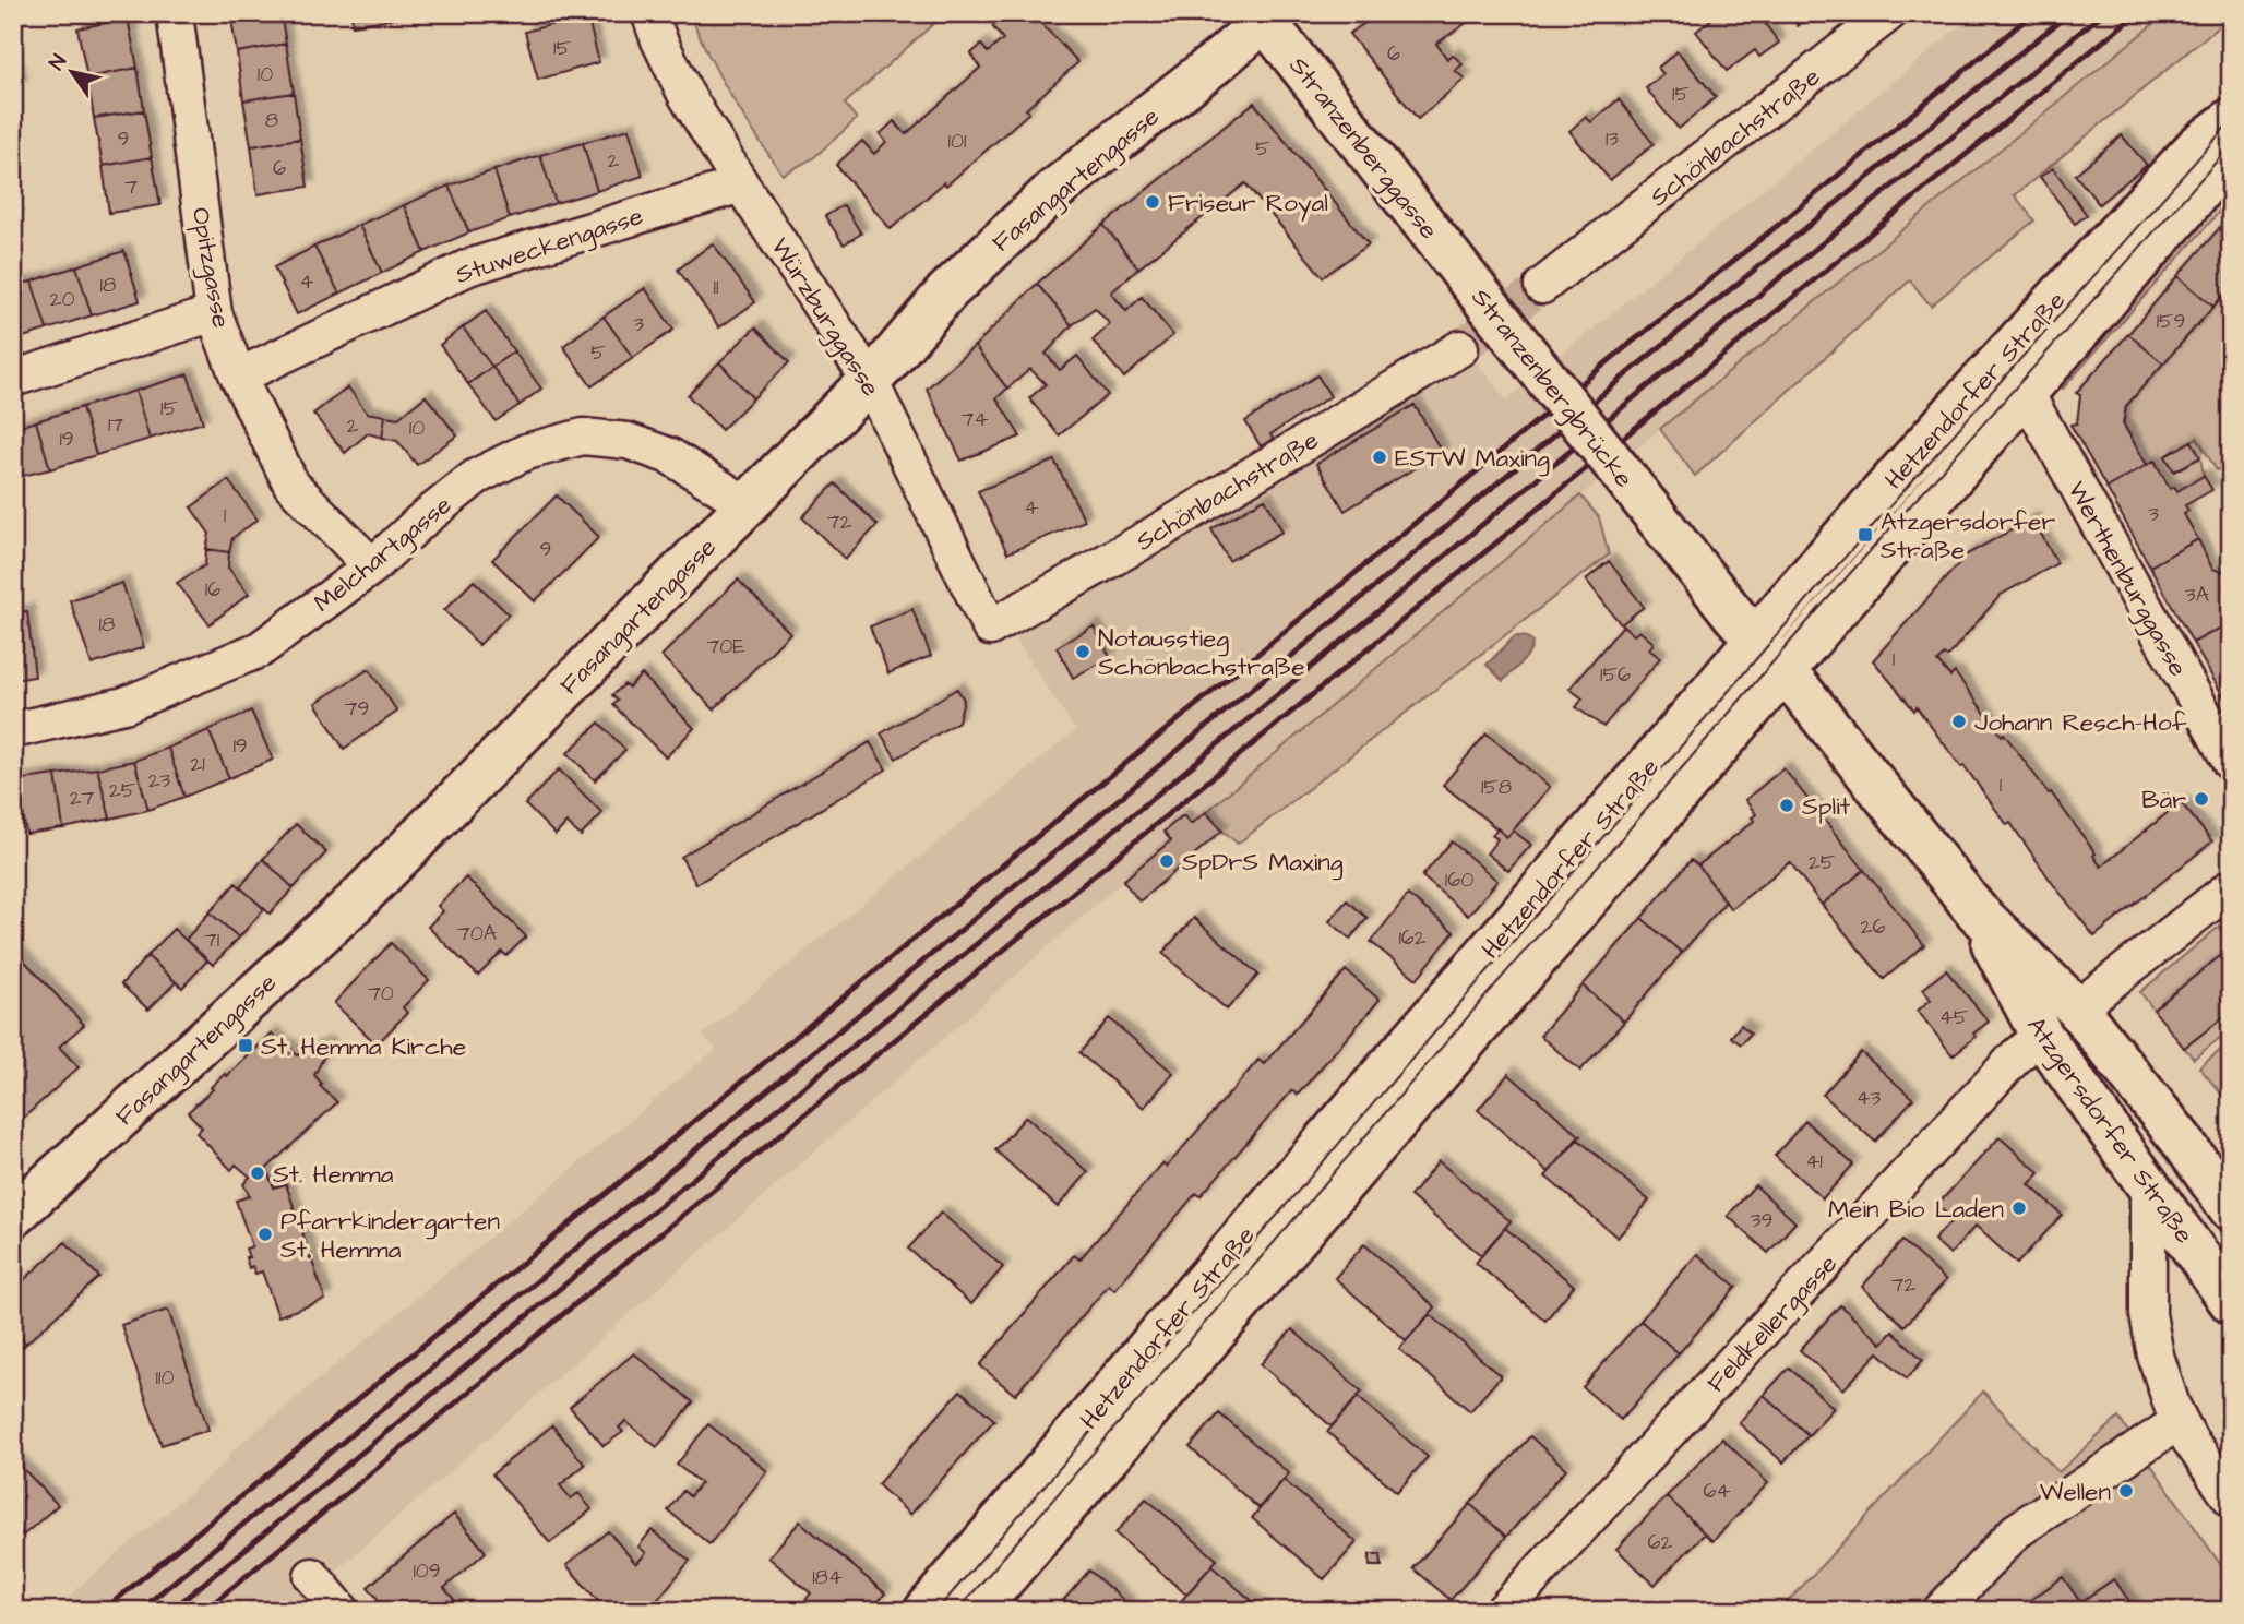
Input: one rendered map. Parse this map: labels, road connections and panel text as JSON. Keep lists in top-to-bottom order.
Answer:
{
  "streets": {
    "main road": [
      "Stranzenberggasse",
      "Fasangartengasse",
      "Stranzenbergbrücke",
      "Hetzendorfer Straße",
      "Atzgersdorfer Straße"
    ],
    "street": [
      "Schönbachstraße",
      "Stuweckengasse",
      "Opitzgasse",
      "Würzburggasse",
      "Melchartgasse",
      "Werthenburggasse",
      "Feldkellergasse"
    ]
  },
  "crossings": [
    ["Schönbachstraße", "Würzburggasse"],
    ["Stranzenberggasse", "Fasangartengasse"],
    ["Stranzenberggasse", "Stranzenbergbrücke"],
    ["Fasangartengasse", "Würzburggasse"],
    ["Fasangartengasse", "Melchartgasse"],
    ["Stuweckengasse", "Opitzgasse"],
    ["Stuweckengasse", "Würzburggasse"],
    ["Opitzgasse", "Melchartgasse"],
    ["Stranzenbergbrücke", "Hetzendorfer Straße"],
    ["Hetzendorfer Straße", "Werthenburggasse"],
    ["Hetzendorfer Straße", "Atzgersdorfer Straße"],
    ["Atzgersdorfer Straße", "Feldkellergasse"]
  ],
  "places": {
    "other": [
      "Friseur Royal",
      "ESTW Maxing",
      "Notausstieg Schönbachstraße",
      "Johann Resch-Hof",
      "Bär",
      "Split",
      "SpDrS Maxing",
      "St. Hemma",
      "Mein Bio Laden",
      "Pfarrkindergarten St. Hemma",
      "Wellen"
    ],
    "transit": ["Atzgersdorfer Straße", "St. Hemma Kirche"]
  },
  "house_numbers": [
    "15",
    "6",
    "10",
    "15",
    "8",
    "9",
    "13",
    "101",
    "5",
    "2",
    "6",
    "7",
    "4",
    "18",
    "11",
    "20",
    "159",
    "3",
    "5",
    "15",
    "74",
    "17",
    "2",
    "10",
    "19",
    "4",
    "3",
    "1",
    "72",
    "9",
    "16",
    "3A",
    "18",
    "70E",
    "1",
    "156",
    "79",
    "19",
    "21",
    "23",
    "1",
    "158",
    "25",
    "27",
    "25",
    "160",
    "26",
    "70A",
    "162",
    "71",
    "70",
    "45",
    "43",
    "41",
    "39",
    "72",
    "110",
    "64",
    "62",
    "109",
    "184"
  ],
  "north": "top left"
}
